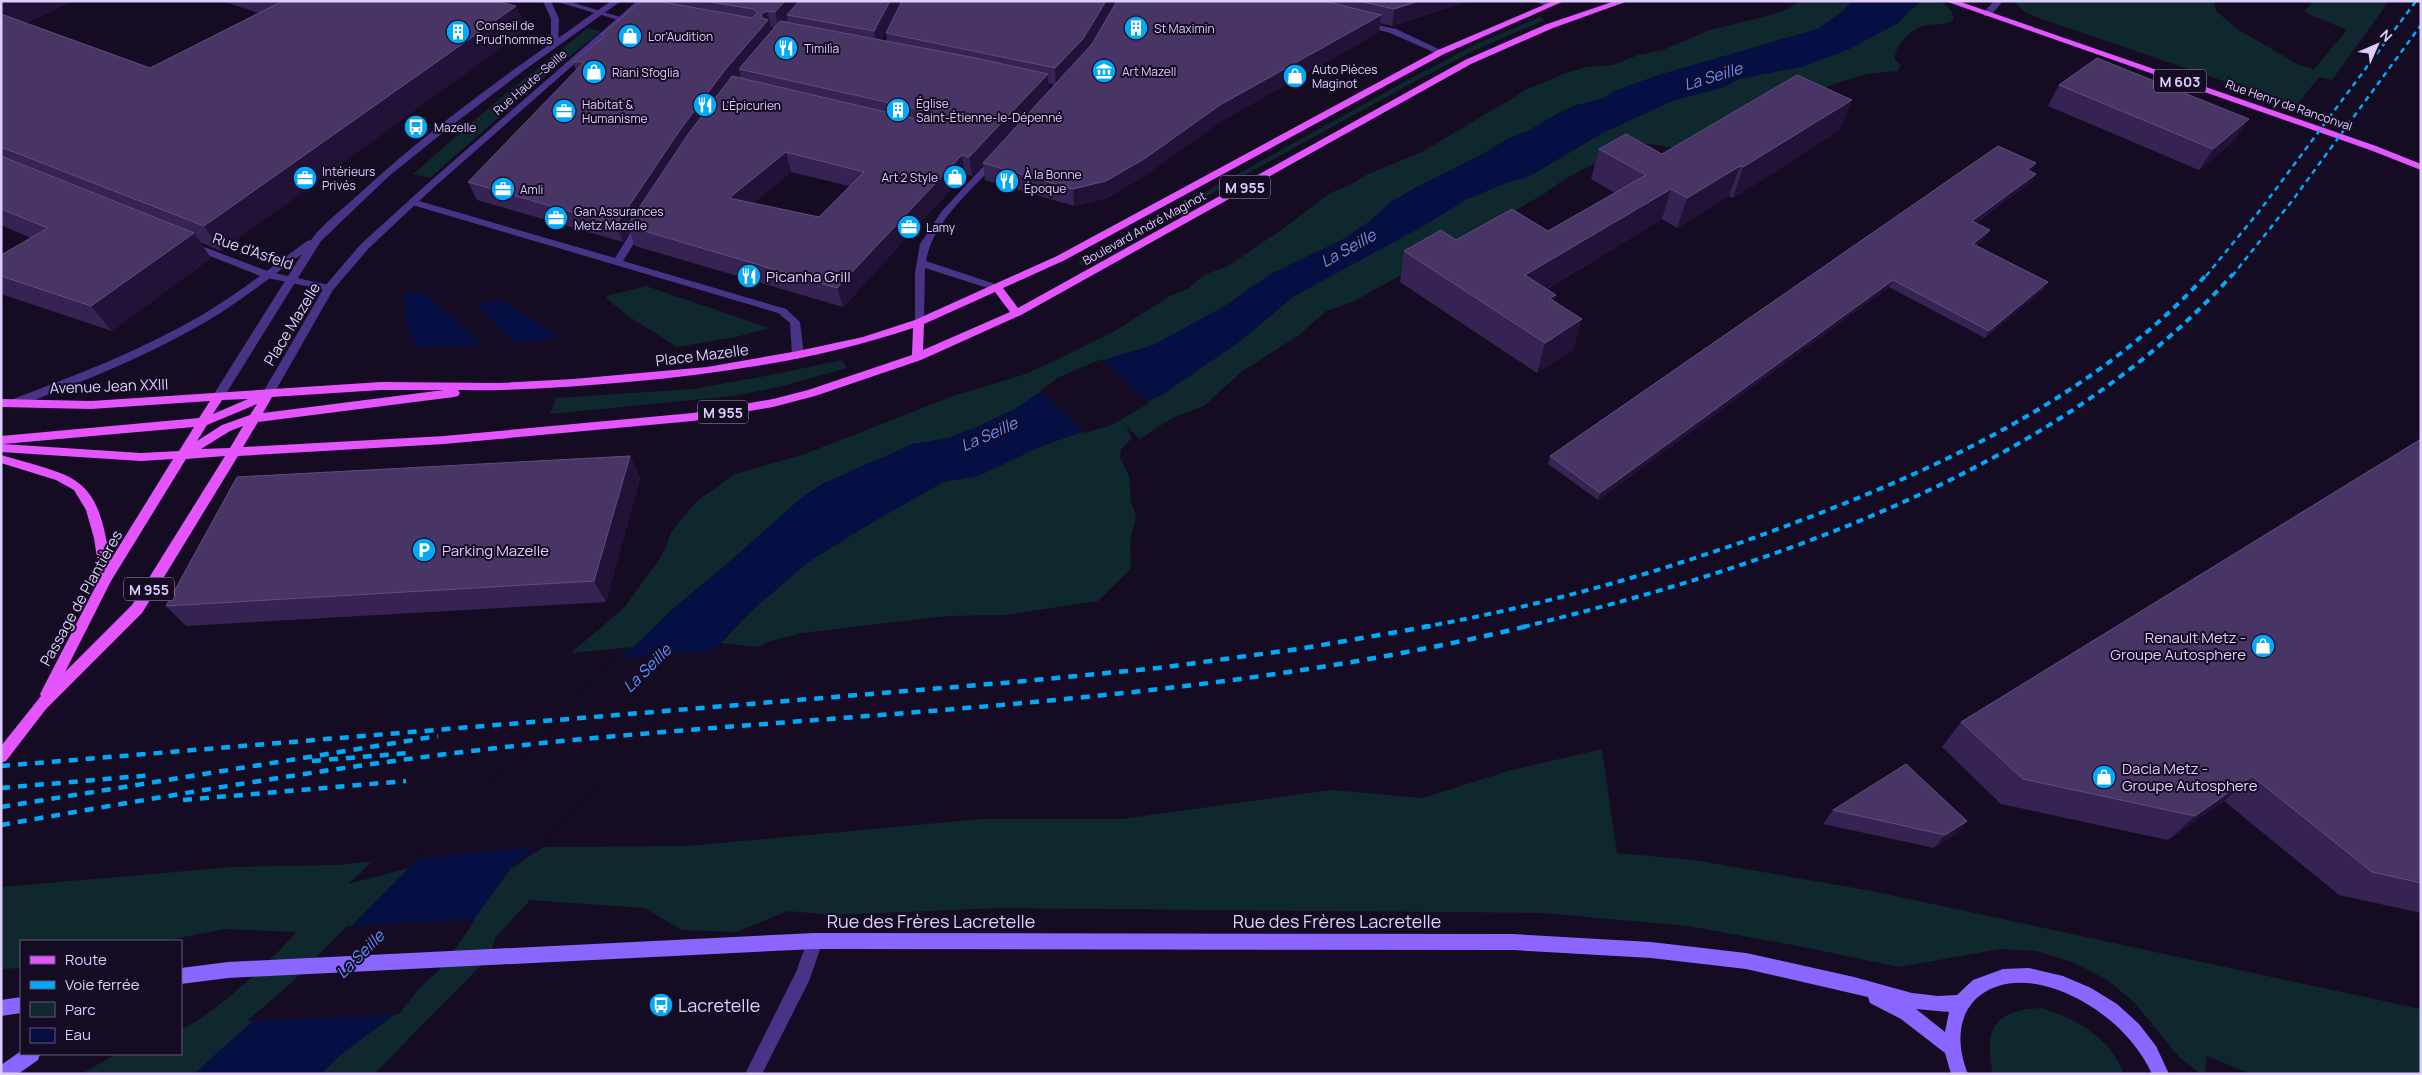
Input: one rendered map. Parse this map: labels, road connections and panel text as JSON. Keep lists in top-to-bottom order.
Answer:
{
  "streets": {
    "main road": [
      "M 603",
      "Rue Henry de Ranconval",
      "M 955",
      "Boulevard André Maginot",
      "Place Mazelle",
      "Avenue Jean XXIII",
      "Passage de Plantières",
      "Rue des Frères Lacretelle"
    ],
    "street": ["Rue Haute-Seille", "Rue d'Asfeld"]
  },
  "crossings": [
    ["M 603", "Rue Henry de Ranconval"],
    ["Rue Haute-Seille", "Place Mazelle"],
    ["M 955", "Boulevard André Maginot"],
    ["M 955", "Place Mazelle"],
    ["M 955", "Avenue Jean XXIII"],
    ["M 955", "Passage de Plantières"],
    ["Boulevard André Maginot", "Place Mazelle"],
    ["Rue d'Asfeld", "Place Mazelle"],
    ["Place Mazelle", "Avenue Jean XXIII"]
  ],
  "water": ["La Seille"],
  "places": {
    "building": ["St Maximin", "Conseil de Prud'hommes", "Église Saint-Étienne-le-Dépenné"],
    "shop": [
      "Lor'Audition",
      "Riani Sfoglia",
      "Auto Pièces Maginot",
      "Art 2 Style",
      "Renault Metz - Groupe Autosphere",
      "Dacia Metz - Groupe Autosphere"
    ],
    "restaurant": [
      "Timilìa",
      "L'Épicurien",
      "À la Bonne Époque",
      "Picanha Grill"
    ],
    "museum": ["Art Mazell"],
    "office": [
      "Habitat & Humanisme",
      "Intérieurs Privés",
      "Amli",
      "Gan Assurances Metz Mazelle",
      "Lamy"
    ],
    "bus stop": ["Mazelle", "Lacretelle"],
    "parking": ["Parking Mazelle"]
  },
  "legend": [
    "Route",
    "Voie ferrée",
    "Parc",
    "Eau"
  ],
  "north": "top right"
}
